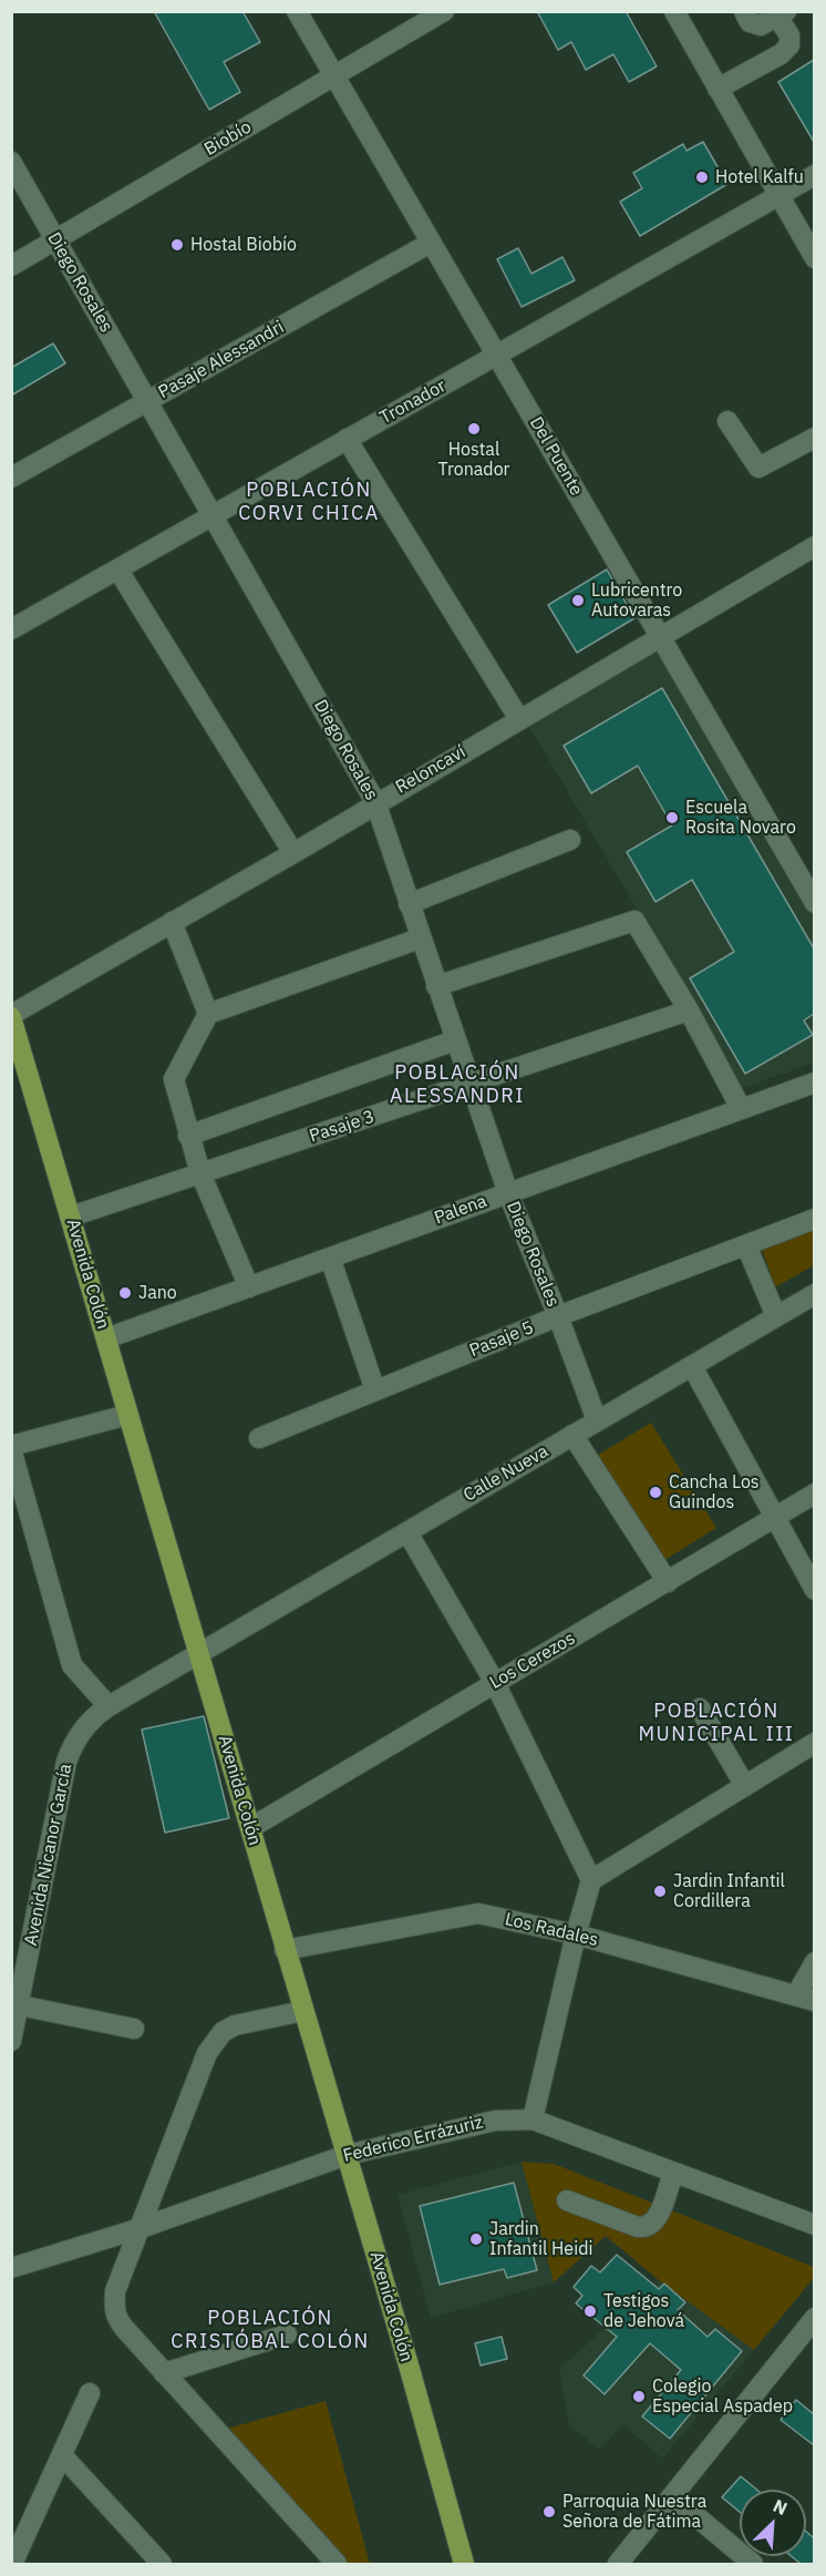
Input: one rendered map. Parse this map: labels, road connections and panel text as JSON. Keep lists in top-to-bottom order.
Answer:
{
  "streets": {
    "main road": ["Avenida Colón"],
    "street": [
      "Biobío",
      "Diego Rosales",
      "Pasaje Alessandri",
      "Tronador",
      "Del Puente",
      "Reloncaví",
      "Pasaje 3",
      "Palena",
      "Pasaje 5",
      "Calle Nueva",
      "Los Cerezos",
      "Avenida Nicanor García",
      "Los Radales",
      "Federico Errázuriz"
    ]
  },
  "crossings": [
    ["Biobío", "Diego Rosales"],
    ["Biobío", "Del Puente"],
    ["Diego Rosales", "Pasaje Alessandri"],
    ["Diego Rosales", "Tronador"],
    ["Diego Rosales", "Reloncaví"],
    ["Diego Rosales", "Pasaje 3"],
    ["Diego Rosales", "Palena"],
    ["Diego Rosales", "Pasaje 5"],
    ["Diego Rosales", "Calle Nueva"],
    ["Pasaje Alessandri", "Del Puente"],
    ["Tronador", "Del Puente"],
    ["Del Puente", "Reloncaví"],
    ["Reloncaví", "Avenida Colón"],
    ["Pasaje 3", "Avenida Colón"],
    ["Palena", "Avenida Colón"],
    ["Avenida Colón", "Calle Nueva"],
    ["Avenida Colón", "Los Cerezos"],
    ["Avenida Colón", "Avenida Nicanor García"],
    ["Avenida Colón", "Los Radales"],
    ["Avenida Colón", "Federico Errázuriz"],
    ["Calle Nueva", "Avenida Nicanor García"]
  ],
  "districts": [
    "POBLACIÓN CORVI CHICA",
    "POBLACIÓN ALESSANDRI",
    "POBLACIÓN MUNICIPAL III",
    "POBLACIÓN CRISTÓBAL COLÓN"
  ],
  "places": [
    "Hotel Kalfu",
    "Hostal Biobío",
    "Hostal Tronador",
    "Lubricentro Autovaras",
    "Escuela Rosita Novaro",
    "Jano",
    "Cancha Los Guindos",
    "Jardin Infantil Cordillera",
    "Jardin Infantil Heidi",
    "Testigos de Jehová",
    "Colegio Especial Aspadep",
    "Parroquia Nuestra Señora de Fátima"
  ],
  "north": "top right"
}
